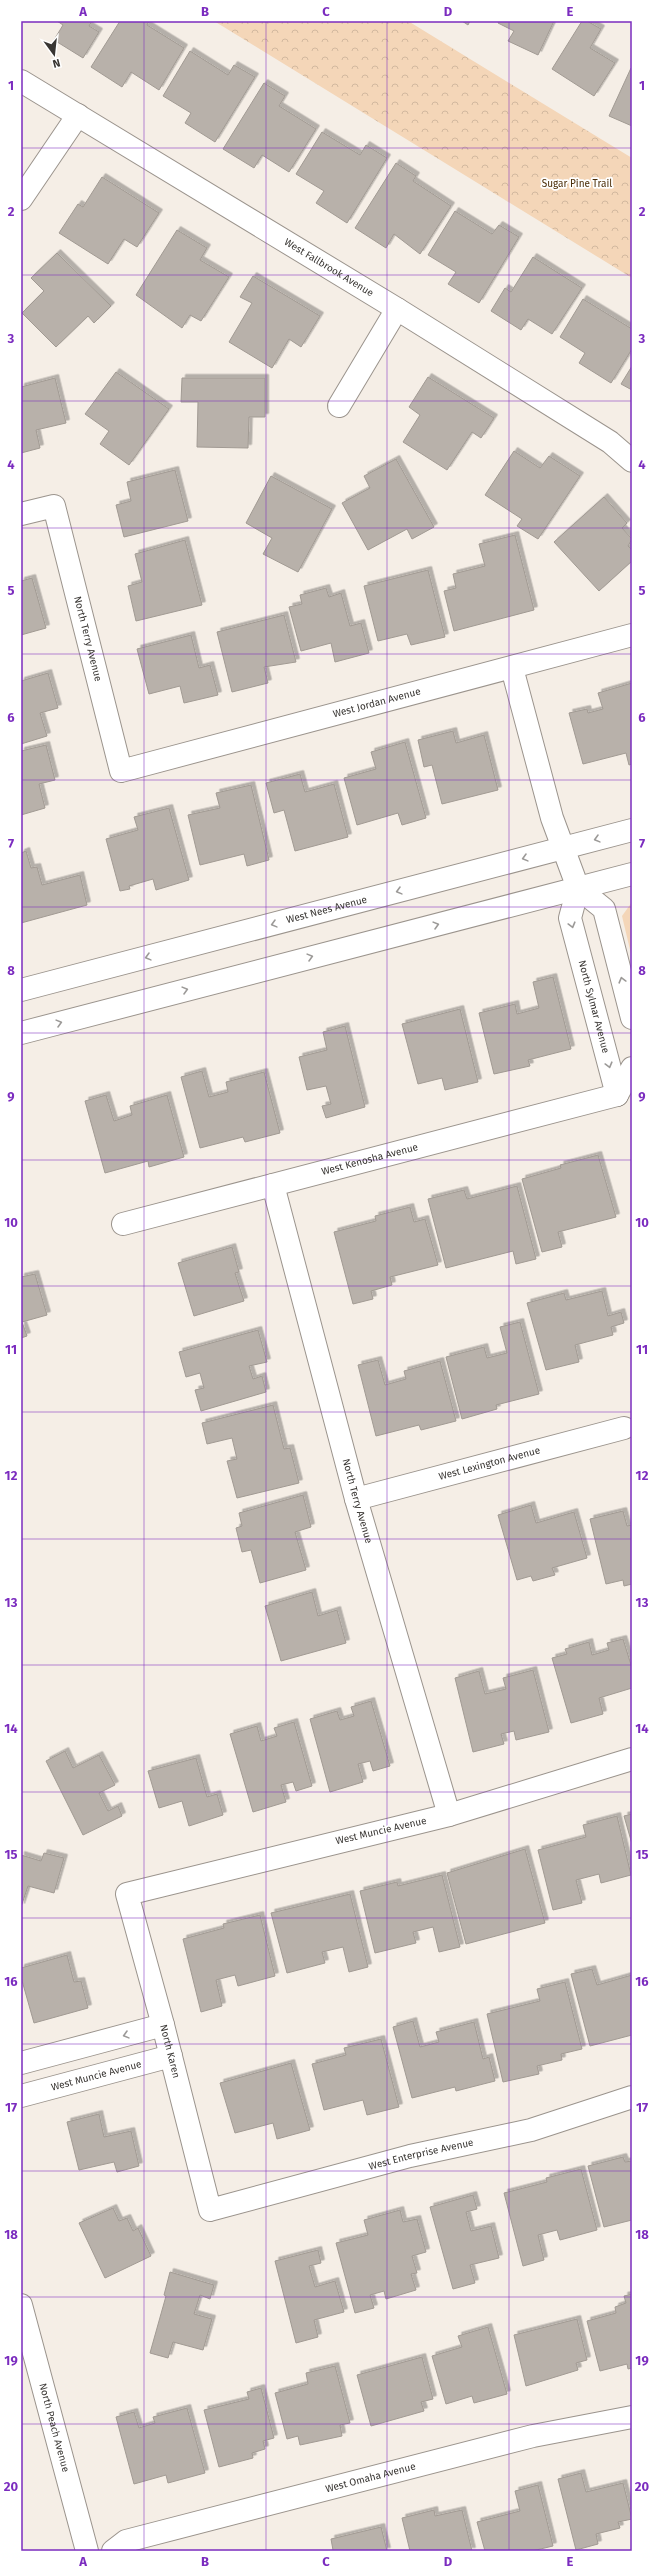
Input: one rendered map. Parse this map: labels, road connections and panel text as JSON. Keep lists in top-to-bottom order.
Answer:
{
  "streets": {
    "street": [
      "West Fallbrook Avenue",
      "North Terry Avenue",
      "West Jordan Avenue",
      "West Nees Avenue",
      "North Sylmar Avenue",
      "West Kenosha Avenue",
      "West Lexington Avenue",
      "West Muncie Avenue",
      "North Karen",
      "West Enterprise Avenue",
      "North Peach Avenue",
      "West Omaha Avenue"
    ]
  },
  "crossings": [
    ["North Terry Avenue", "West Jordan Avenue"],
    ["North Terry Avenue", "West Kenosha Avenue"],
    ["North Terry Avenue", "West Lexington Avenue"],
    ["North Terry Avenue", "West Muncie Avenue"],
    ["North Sylmar Avenue", "West Kenosha Avenue"],
    ["West Muncie Avenue", "North Karen"],
    ["North Karen", "West Enterprise Avenue"]
  ],
  "parks": ["Sugar Pine Trail"],
  "north": "bottom",
  "grid": {
    "columns": [
      "A",
      "B",
      "C",
      "D",
      "E"
    ],
    "rows": [
      "1",
      "2",
      "3",
      "4",
      "5",
      "6",
      "7",
      "8",
      "9",
      "10",
      "11",
      "12",
      "13",
      "14",
      "15",
      "16",
      "17",
      "18",
      "19",
      "20"
    ]
  }
}
